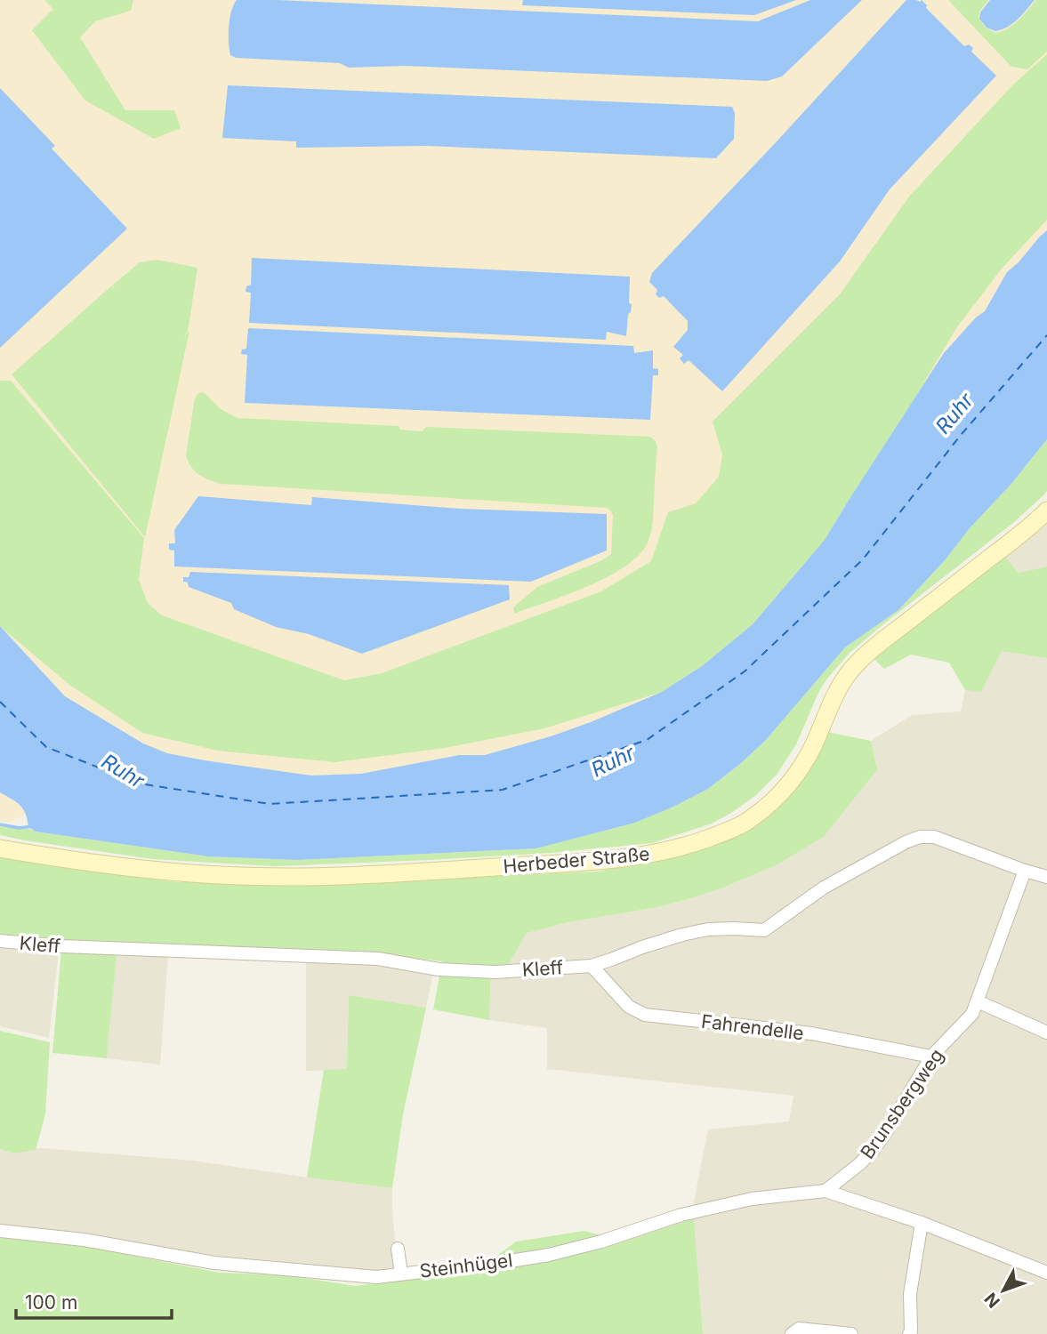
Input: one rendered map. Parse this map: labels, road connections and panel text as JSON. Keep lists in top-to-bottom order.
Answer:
{
  "streets": {
    "main road": ["Herbeder Straße"],
    "street": [
      "Kleff",
      "Fahrendelle",
      "Brunsbergweg",
      "Steinhügel"
    ]
  },
  "crossings": [
    ["Kleff", "Fahrendelle"],
    ["Kleff", "Brunsbergweg"],
    ["Fahrendelle", "Brunsbergweg"],
    ["Brunsbergweg", "Steinhügel"]
  ],
  "water": ["Ruhr"],
  "scale_bar": "100 m",
  "north": "bottom left"
}
